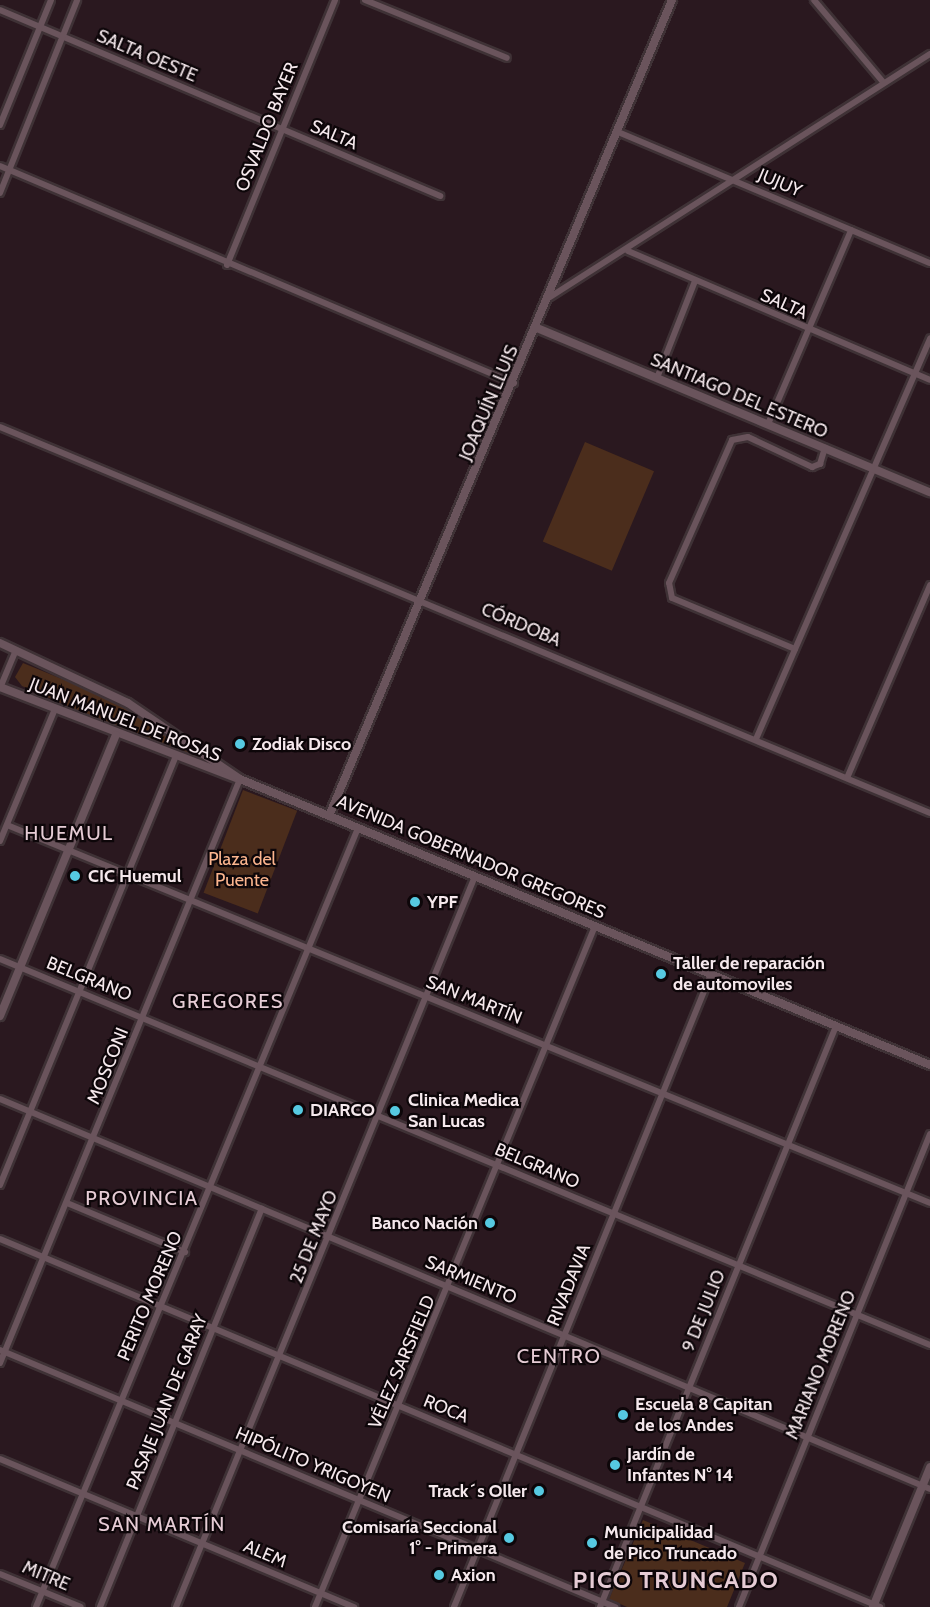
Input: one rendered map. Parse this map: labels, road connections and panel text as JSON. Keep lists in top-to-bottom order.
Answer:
{
  "streets": {
    "main road": ["AVENIDA GOBERNADOR GREGORES"],
    "street": [
      "SALTA OESTE",
      "OSVALDO BAYER",
      "SALTA",
      "JUJUY",
      "SANTIAGO DEL ESTERO",
      "JOAQUÍN LLUIS",
      "CÓRDOBA",
      "JUAN MANUEL DE ROSAS",
      "BELGRANO",
      "SAN MARTÍN",
      "MOSCONI",
      "25 DE MAYO",
      "SARMIENTO",
      "RIVADAVIA",
      "PERITO MORENO",
      "9 DE JULIO",
      "VÉLEZ SARSFIELD",
      "MARIANO MORENO",
      "PASAJE JUAN DE GARAY",
      "ROCA",
      "HIPÓLITO YRIGOYEN",
      "ALEM",
      "MITRE"
    ]
  },
  "crossings": [
    ["SALTA OESTE", "OSVALDO BAYER"],
    ["SALTA OESTE", "SALTA"],
    ["OSVALDO BAYER", "SALTA"],
    ["JUJUY", "JOAQUÍN LLUIS"],
    ["SANTIAGO DEL ESTERO", "JOAQUÍN LLUIS"],
    ["JOAQUÍN LLUIS", "CÓRDOBA"],
    ["JOAQUÍN LLUIS", "AVENIDA GOBERNADOR GREGORES"],
    ["JUAN MANUEL DE ROSAS", "AVENIDA GOBERNADOR GREGORES"],
    ["JUAN MANUEL DE ROSAS", "MOSCONI"],
    ["AVENIDA GOBERNADOR GREGORES", "MOSCONI"],
    ["AVENIDA GOBERNADOR GREGORES", "25 DE MAYO"],
    ["AVENIDA GOBERNADOR GREGORES", "RIVADAVIA"],
    ["AVENIDA GOBERNADOR GREGORES", "PERITO MORENO"],
    ["AVENIDA GOBERNADOR GREGORES", "9 DE JULIO"],
    ["AVENIDA GOBERNADOR GREGORES", "VÉLEZ SARSFIELD"],
    ["BELGRANO", "MOSCONI"],
    ["BELGRANO", "25 DE MAYO"],
    ["BELGRANO", "RIVADAVIA"],
    ["BELGRANO", "PERITO MORENO"],
    ["BELGRANO", "9 DE JULIO"],
    ["BELGRANO", "VÉLEZ SARSFIELD"],
    ["BELGRANO", "MARIANO MORENO"],
    ["SAN MARTÍN", "MOSCONI"],
    ["SAN MARTÍN", "25 DE MAYO"],
    ["SAN MARTÍN", "RIVADAVIA"],
    ["SAN MARTÍN", "PERITO MORENO"],
    ["SAN MARTÍN", "9 DE JULIO"],
    ["SAN MARTÍN", "VÉLEZ SARSFIELD"],
    ["SAN MARTÍN", "MARIANO MORENO"],
    ["MOSCONI", "SARMIENTO"],
    ["MOSCONI", "ROCA"],
    ["MOSCONI", "HIPÓLITO YRIGOYEN"],
    ["25 DE MAYO", "SARMIENTO"],
    ["25 DE MAYO", "ROCA"],
    ["25 DE MAYO", "HIPÓLITO YRIGOYEN"],
    ["25 DE MAYO", "ALEM"],
    ["SARMIENTO", "RIVADAVIA"],
    ["SARMIENTO", "PERITO MORENO"],
    ["SARMIENTO", "9 DE JULIO"],
    ["SARMIENTO", "VÉLEZ SARSFIELD"],
    ["SARMIENTO", "MARIANO MORENO"],
    ["SARMIENTO", "PASAJE JUAN DE GARAY"],
    ["RIVADAVIA", "ROCA"],
    ["RIVADAVIA", "HIPÓLITO YRIGOYEN"],
    ["PERITO MORENO", "ROCA"],
    ["PERITO MORENO", "HIPÓLITO YRIGOYEN"],
    ["PERITO MORENO", "ALEM"],
    ["PERITO MORENO", "MITRE"],
    ["9 DE JULIO", "ROCA"],
    ["9 DE JULIO", "HIPÓLITO YRIGOYEN"],
    ["VÉLEZ SARSFIELD", "ROCA"],
    ["VÉLEZ SARSFIELD", "HIPÓLITO YRIGOYEN"],
    ["VÉLEZ SARSFIELD", "ALEM"],
    ["MARIANO MORENO", "ROCA"],
    ["PASAJE JUAN DE GARAY", "ROCA"],
    ["PASAJE JUAN DE GARAY", "HIPÓLITO YRIGOYEN"],
    ["PASAJE JUAN DE GARAY", "ALEM"]
  ],
  "districts": [
    "HUEMUL",
    "GREGORES",
    "PROVINCIA",
    "CENTRO",
    "SAN MARTÍN",
    "PICO TRUNCADO"
  ],
  "parks": ["Plaza del Puente"],
  "places": [
    "Zodiak Disco",
    "CIC Huemul",
    "YPF",
    "Taller de reparación de automoviles",
    "DIARCO",
    "Clinica Medica San Lucas",
    "Banco Nación",
    "Escuela 8 Capitan de los Andes",
    "Jardín de Infantes N° 14",
    "Track´s Oller",
    "Comisaría Seccional 1° - Primera",
    "Municipalidad de Pico Truncado",
    "Axion"
  ]
}
